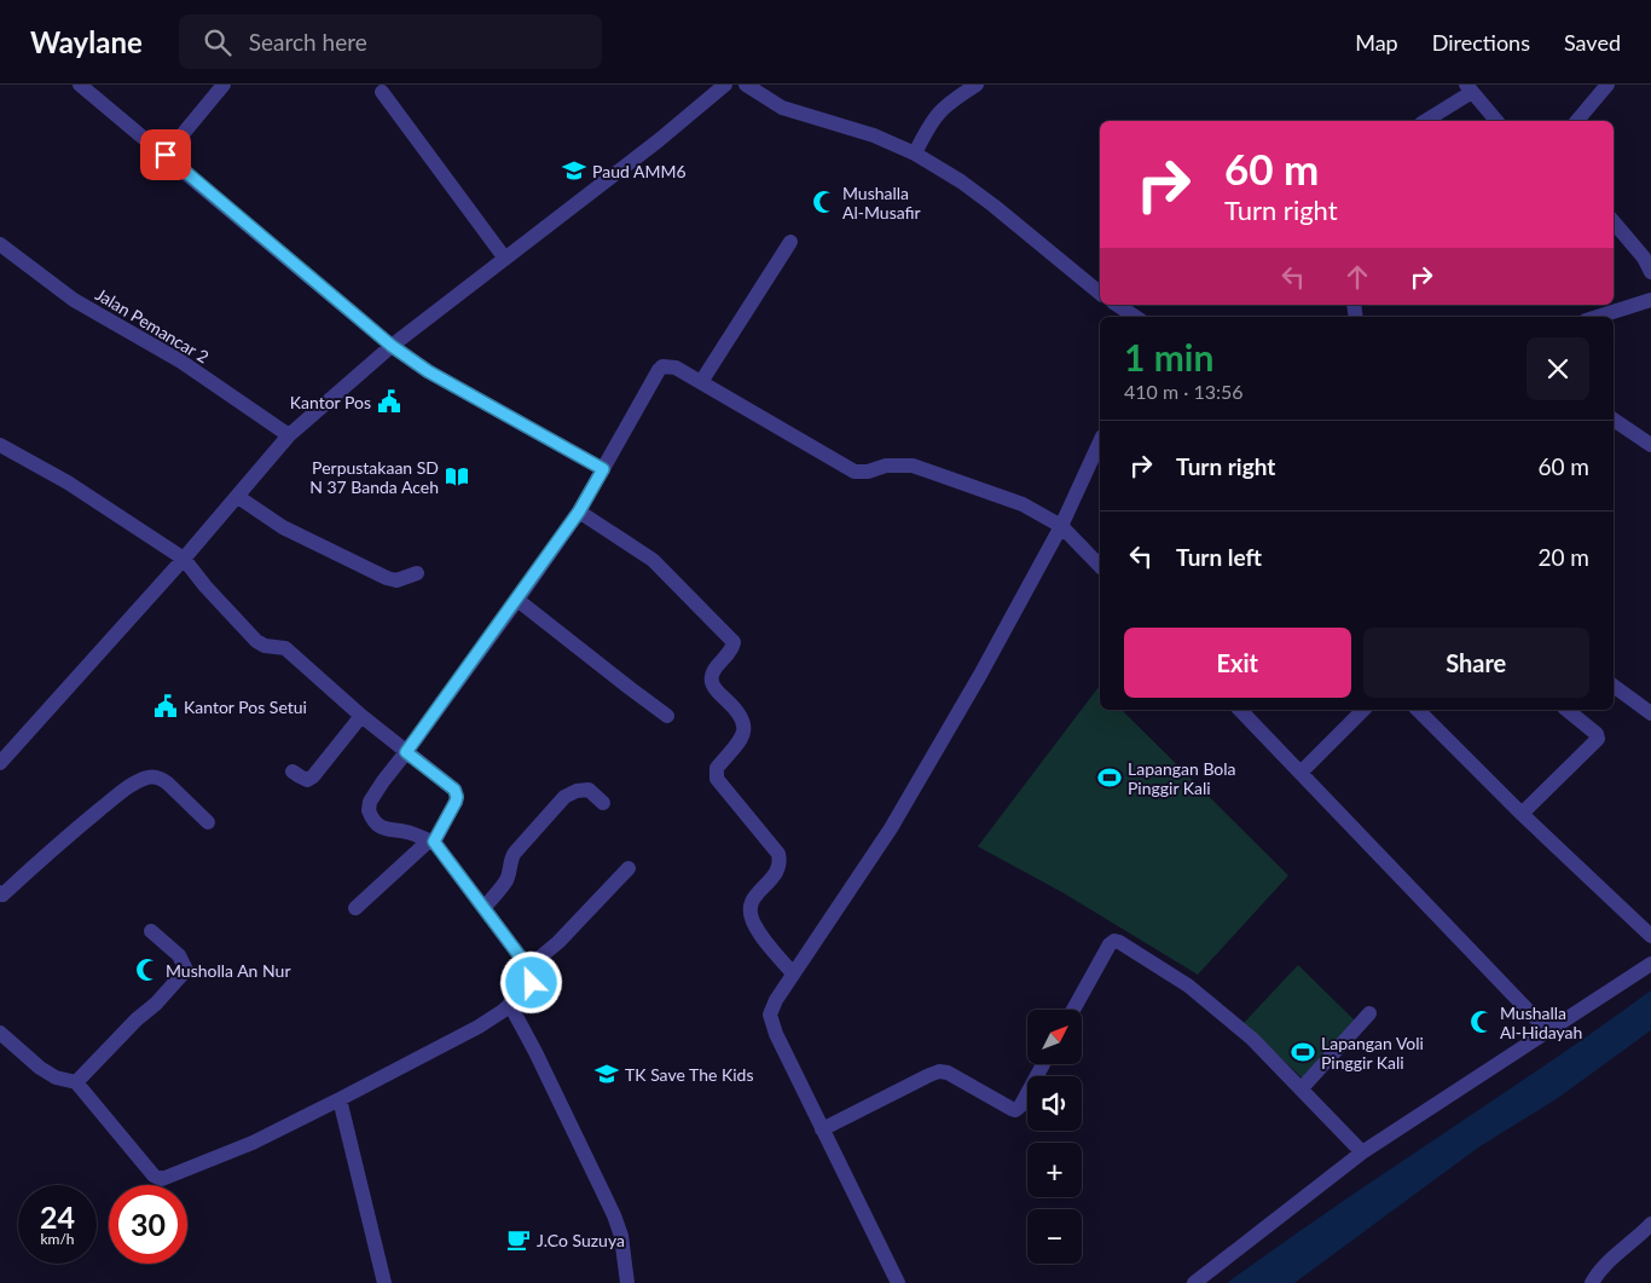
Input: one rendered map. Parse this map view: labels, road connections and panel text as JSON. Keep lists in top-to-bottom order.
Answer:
{
  "streets": {
    "street": ["Jalan Pemancar 2"]
  },
  "places": {
    "school or university": ["Paud AMM6", "TK Save The Kids"],
    "mosque": ["Mushalla Al-Musafir", "Musholla An Nur", "Mushalla Al-Hidayah"],
    "public building": ["Kantor Pos", "Kantor Pos Setui"],
    "library": ["Perpustakaan SD N 37 Banda Aceh"],
    "sports": ["Lapangan Bola Pinggir Kali", "Lapangan Voli Pinggir Kali"],
    "cafe": ["J.Co Suzuya"]
  },
  "north": "top right",
  "page": {
    "header": "Waylane",
    "search": "Search here",
    "nav": ["Map", "Directions", "Saved"],
    "turn": ["60 m", "Turn right"],
    "heading": ["1 min", "410 m · 13:56"],
    "list": [
      {
        "name": "Turn right",
        "value": "60 m"
      },
      {
        "name": "Turn left",
        "value": "20 m"
      }
    ],
    "buttons": ["Exit", "Share"],
    "map_buttons": ["+", "−"],
    "speed": "24 km/h",
    "limit": "30"
  }
}
